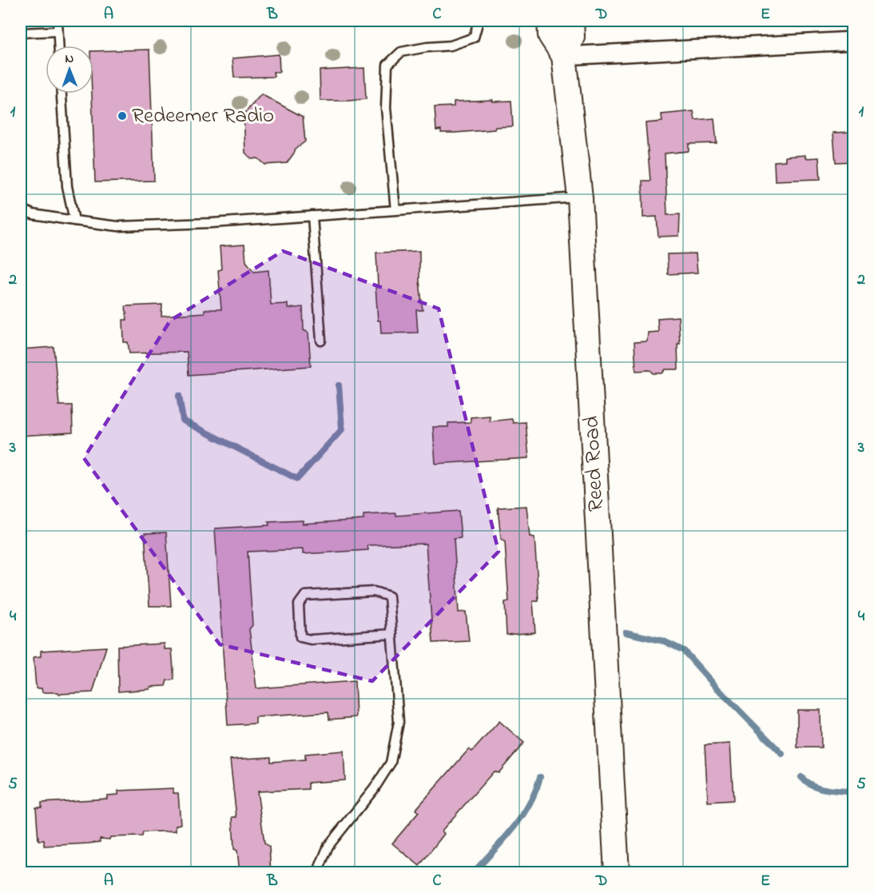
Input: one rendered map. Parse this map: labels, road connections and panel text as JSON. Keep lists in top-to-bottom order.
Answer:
{
  "streets": {
    "main road": ["Reed Road"]
  },
  "places": ["Redeemer Radio"],
  "north": "top",
  "grid": {
    "columns": [
      "A",
      "B",
      "C",
      "D",
      "E"
    ],
    "rows": [
      "1",
      "2",
      "3",
      "4",
      "5"
    ]
  }
}
